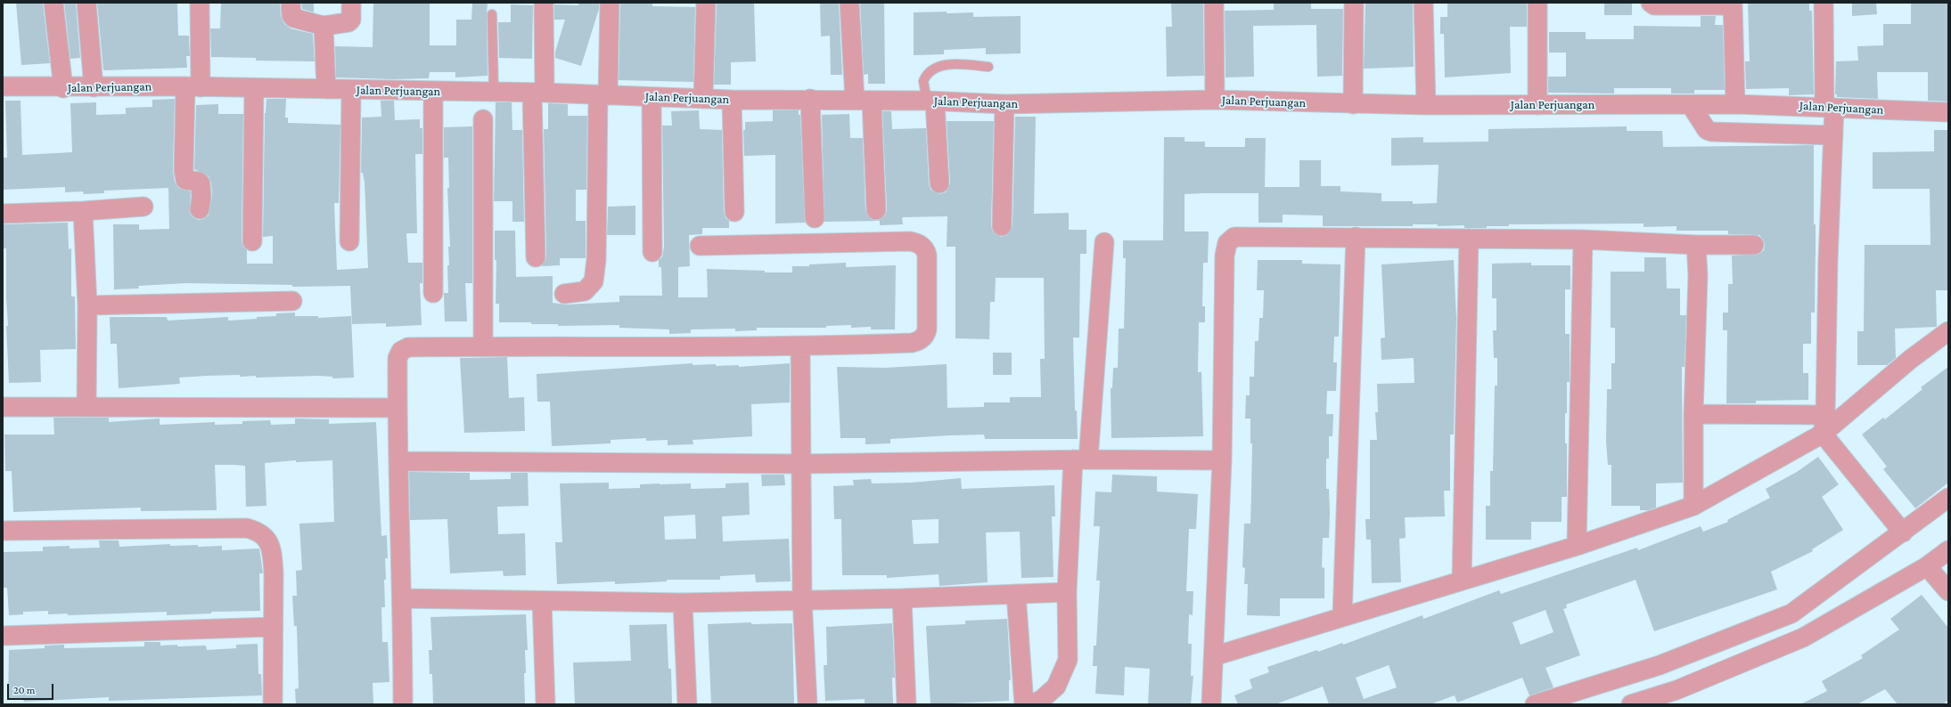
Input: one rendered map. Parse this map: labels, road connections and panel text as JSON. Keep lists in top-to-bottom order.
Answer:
{
  "streets": {
    "street": ["Jalan Perjuangan"]
  },
  "scale_bar": "20 m"
}
